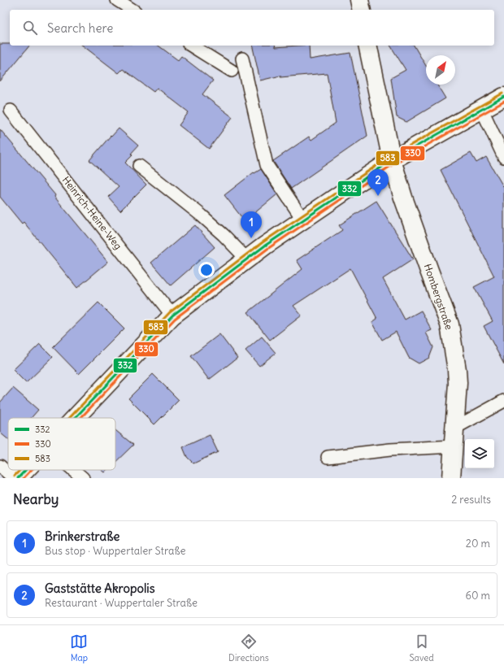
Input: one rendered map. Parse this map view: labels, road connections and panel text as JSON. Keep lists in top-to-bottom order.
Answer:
{
  "streets": {
    "main road": ["Hombergstraße"],
    "lane": ["Heinrich-Heine-Weg"]
  },
  "lines": ["transit line 583", "transit line 332", "transit line 330"],
  "legend": ["332", "330", "583"],
  "north": "top right",
  "page": {
    "search": "Search here",
    "pins": ["2", "1"],
    "heading": ["Nearby", "2 results"],
    "list": [
      {
        "mark": "1",
        "name": "Brinkerstraße",
        "note": "Bus stop · Wuppertaler Straße",
        "value": "20 m"
      },
      {
        "mark": "2",
        "name": "Gaststätte Akropolis",
        "note": "Restaurant · Wuppertaler Straße",
        "value": "60 m"
      }
    ],
    "nav": ["Map", "Directions", "Saved"]
  }
}
